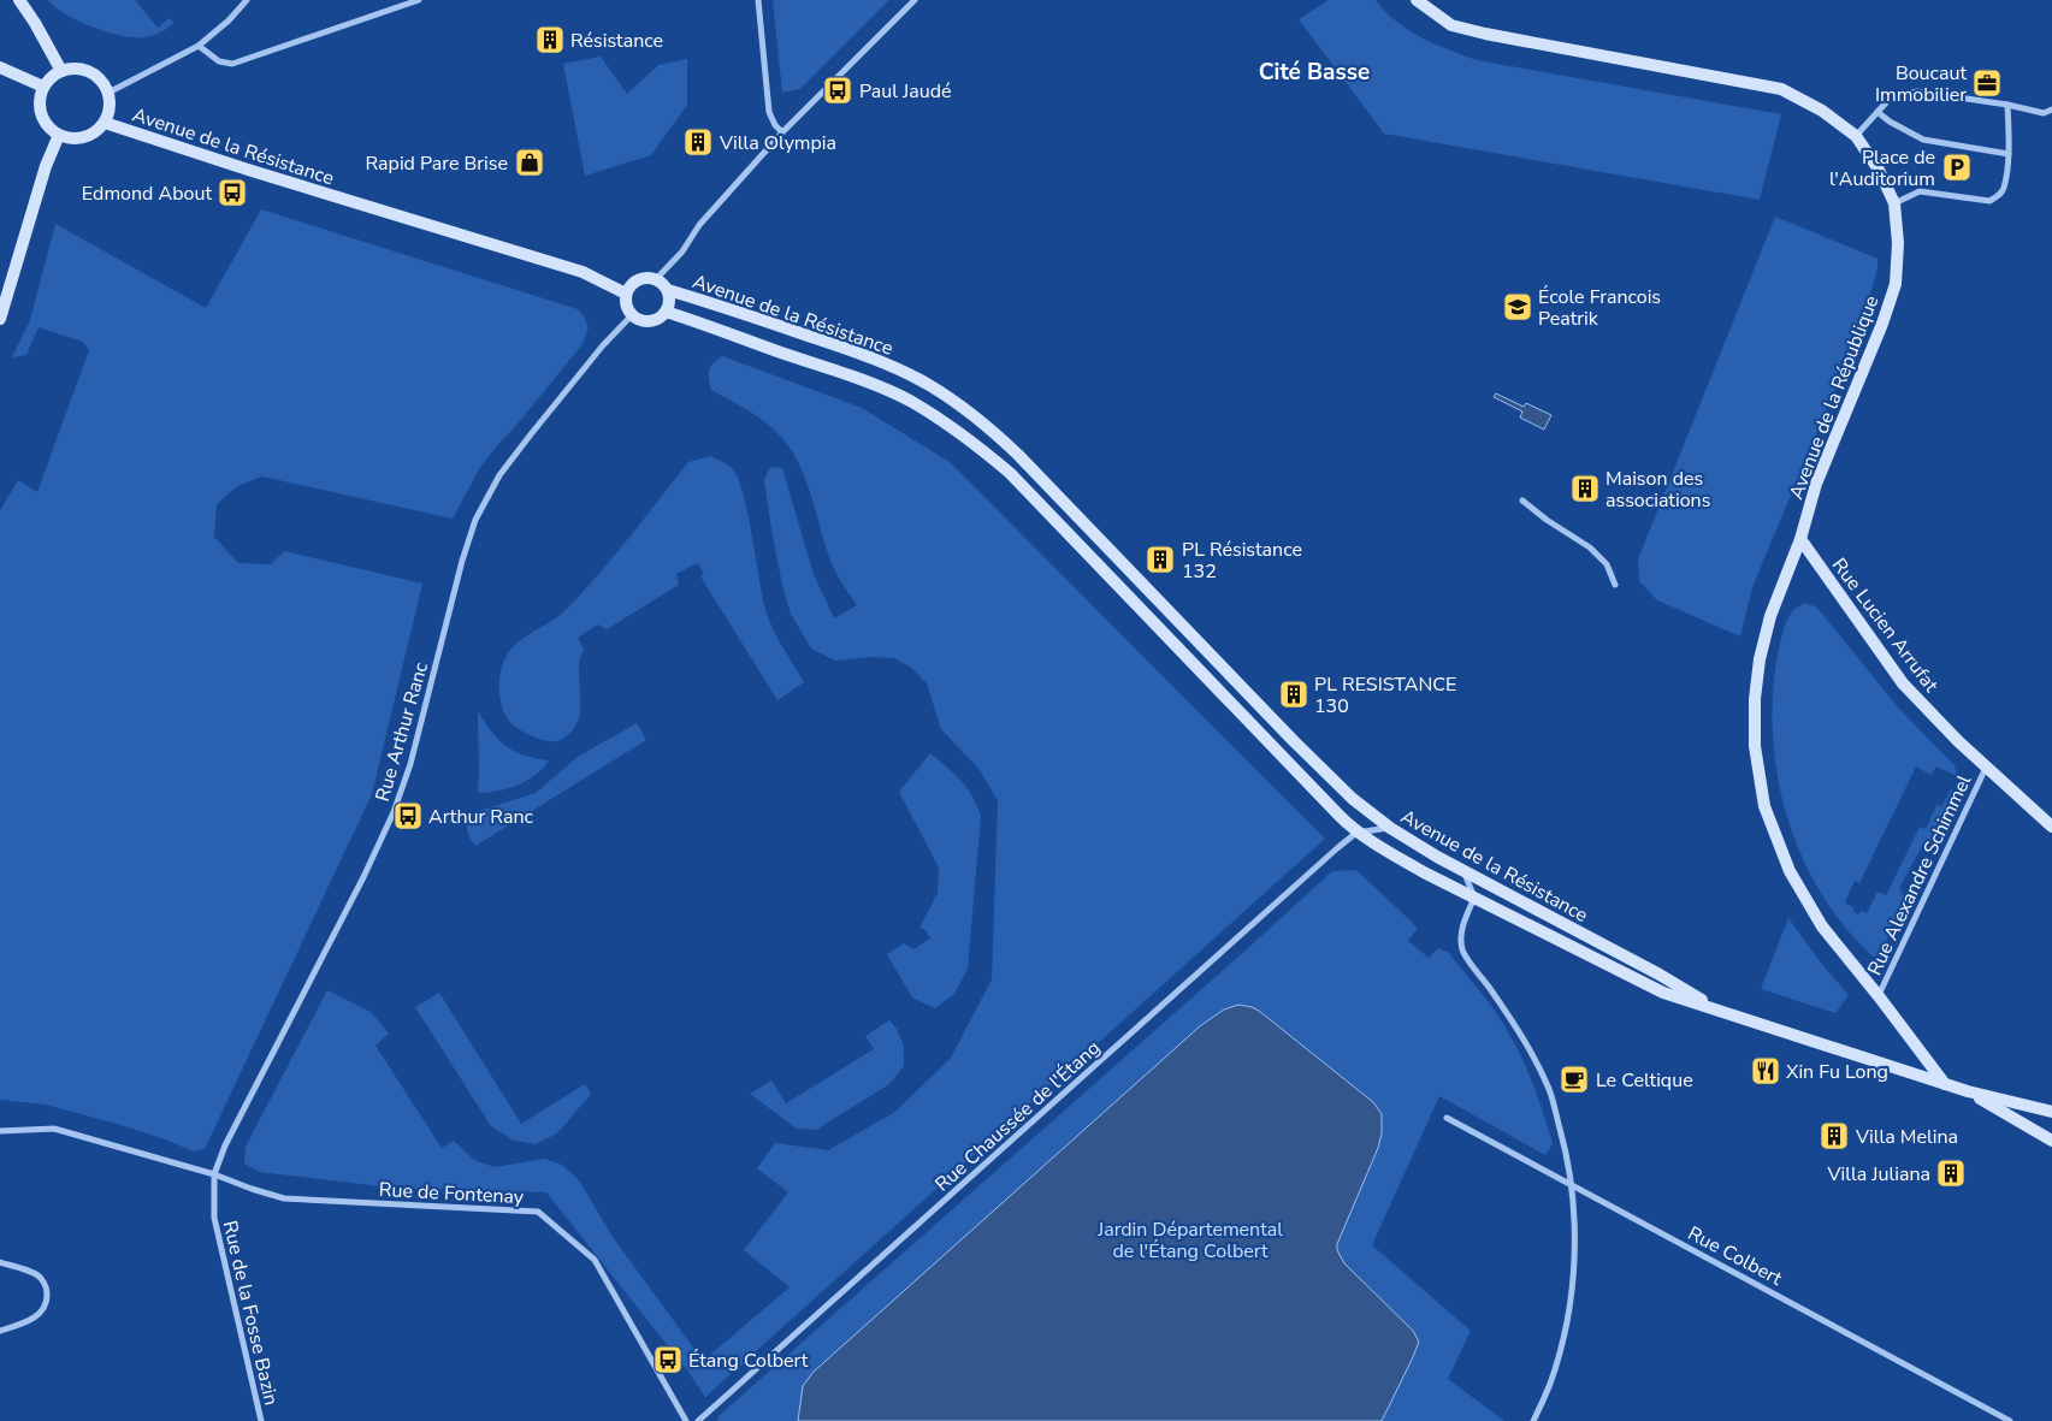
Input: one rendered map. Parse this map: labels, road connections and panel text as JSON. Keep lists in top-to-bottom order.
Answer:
{
  "streets": {
    "main road": ["Avenue de la Résistance", "Avenue de la République", "Rue Lucien Arrufat"],
    "street": [
      "Rue Arthur Ranc",
      "Rue Alexandre Schimmel",
      "Rue Chaussée de l'Étang",
      "Rue de Fontenay",
      "Rue Colbert",
      "Rue de la Fosse Bazin"
    ]
  },
  "crossings": [
    ["Avenue de la Résistance", "Avenue de la République"],
    ["Avenue de la Résistance", "Rue Arthur Ranc"],
    ["Avenue de la Résistance", "Rue Chaussée de l'Étang"],
    ["Avenue de la République", "Rue Lucien Arrufat"],
    ["Avenue de la République", "Rue Alexandre Schimmel"],
    ["Rue Lucien Arrufat", "Rue Alexandre Schimmel"],
    ["Rue Arthur Ranc", "Rue de Fontenay"],
    ["Rue Arthur Ranc", "Rue de la Fosse Bazin"],
    ["Rue de Fontenay", "Rue de la Fosse Bazin"]
  ],
  "districts": ["Cité Basse"],
  "parks": ["Jardin Départemental de l'Étang Colbert"],
  "places": {
    "building": [
      "Résistance",
      "Villa Olympia",
      "Maison des associations",
      "PL Résistance 132",
      "PL RESISTANCE 130",
      "Villa Melina",
      "Villa Juliana"
    ],
    "office": ["Boucaut Immobilier"],
    "bus stop": [
      "Paul Jaudé",
      "Edmond About",
      "Arthur Ranc",
      "Étang Colbert"
    ],
    "shop": ["Rapid Pare Brise"],
    "parking": ["Place de l'Auditorium"],
    "school or university": ["École Francois Peatrik"],
    "restaurant": ["Xin Fu Long"],
    "cafe": ["Le Celtique"]
  }
}
